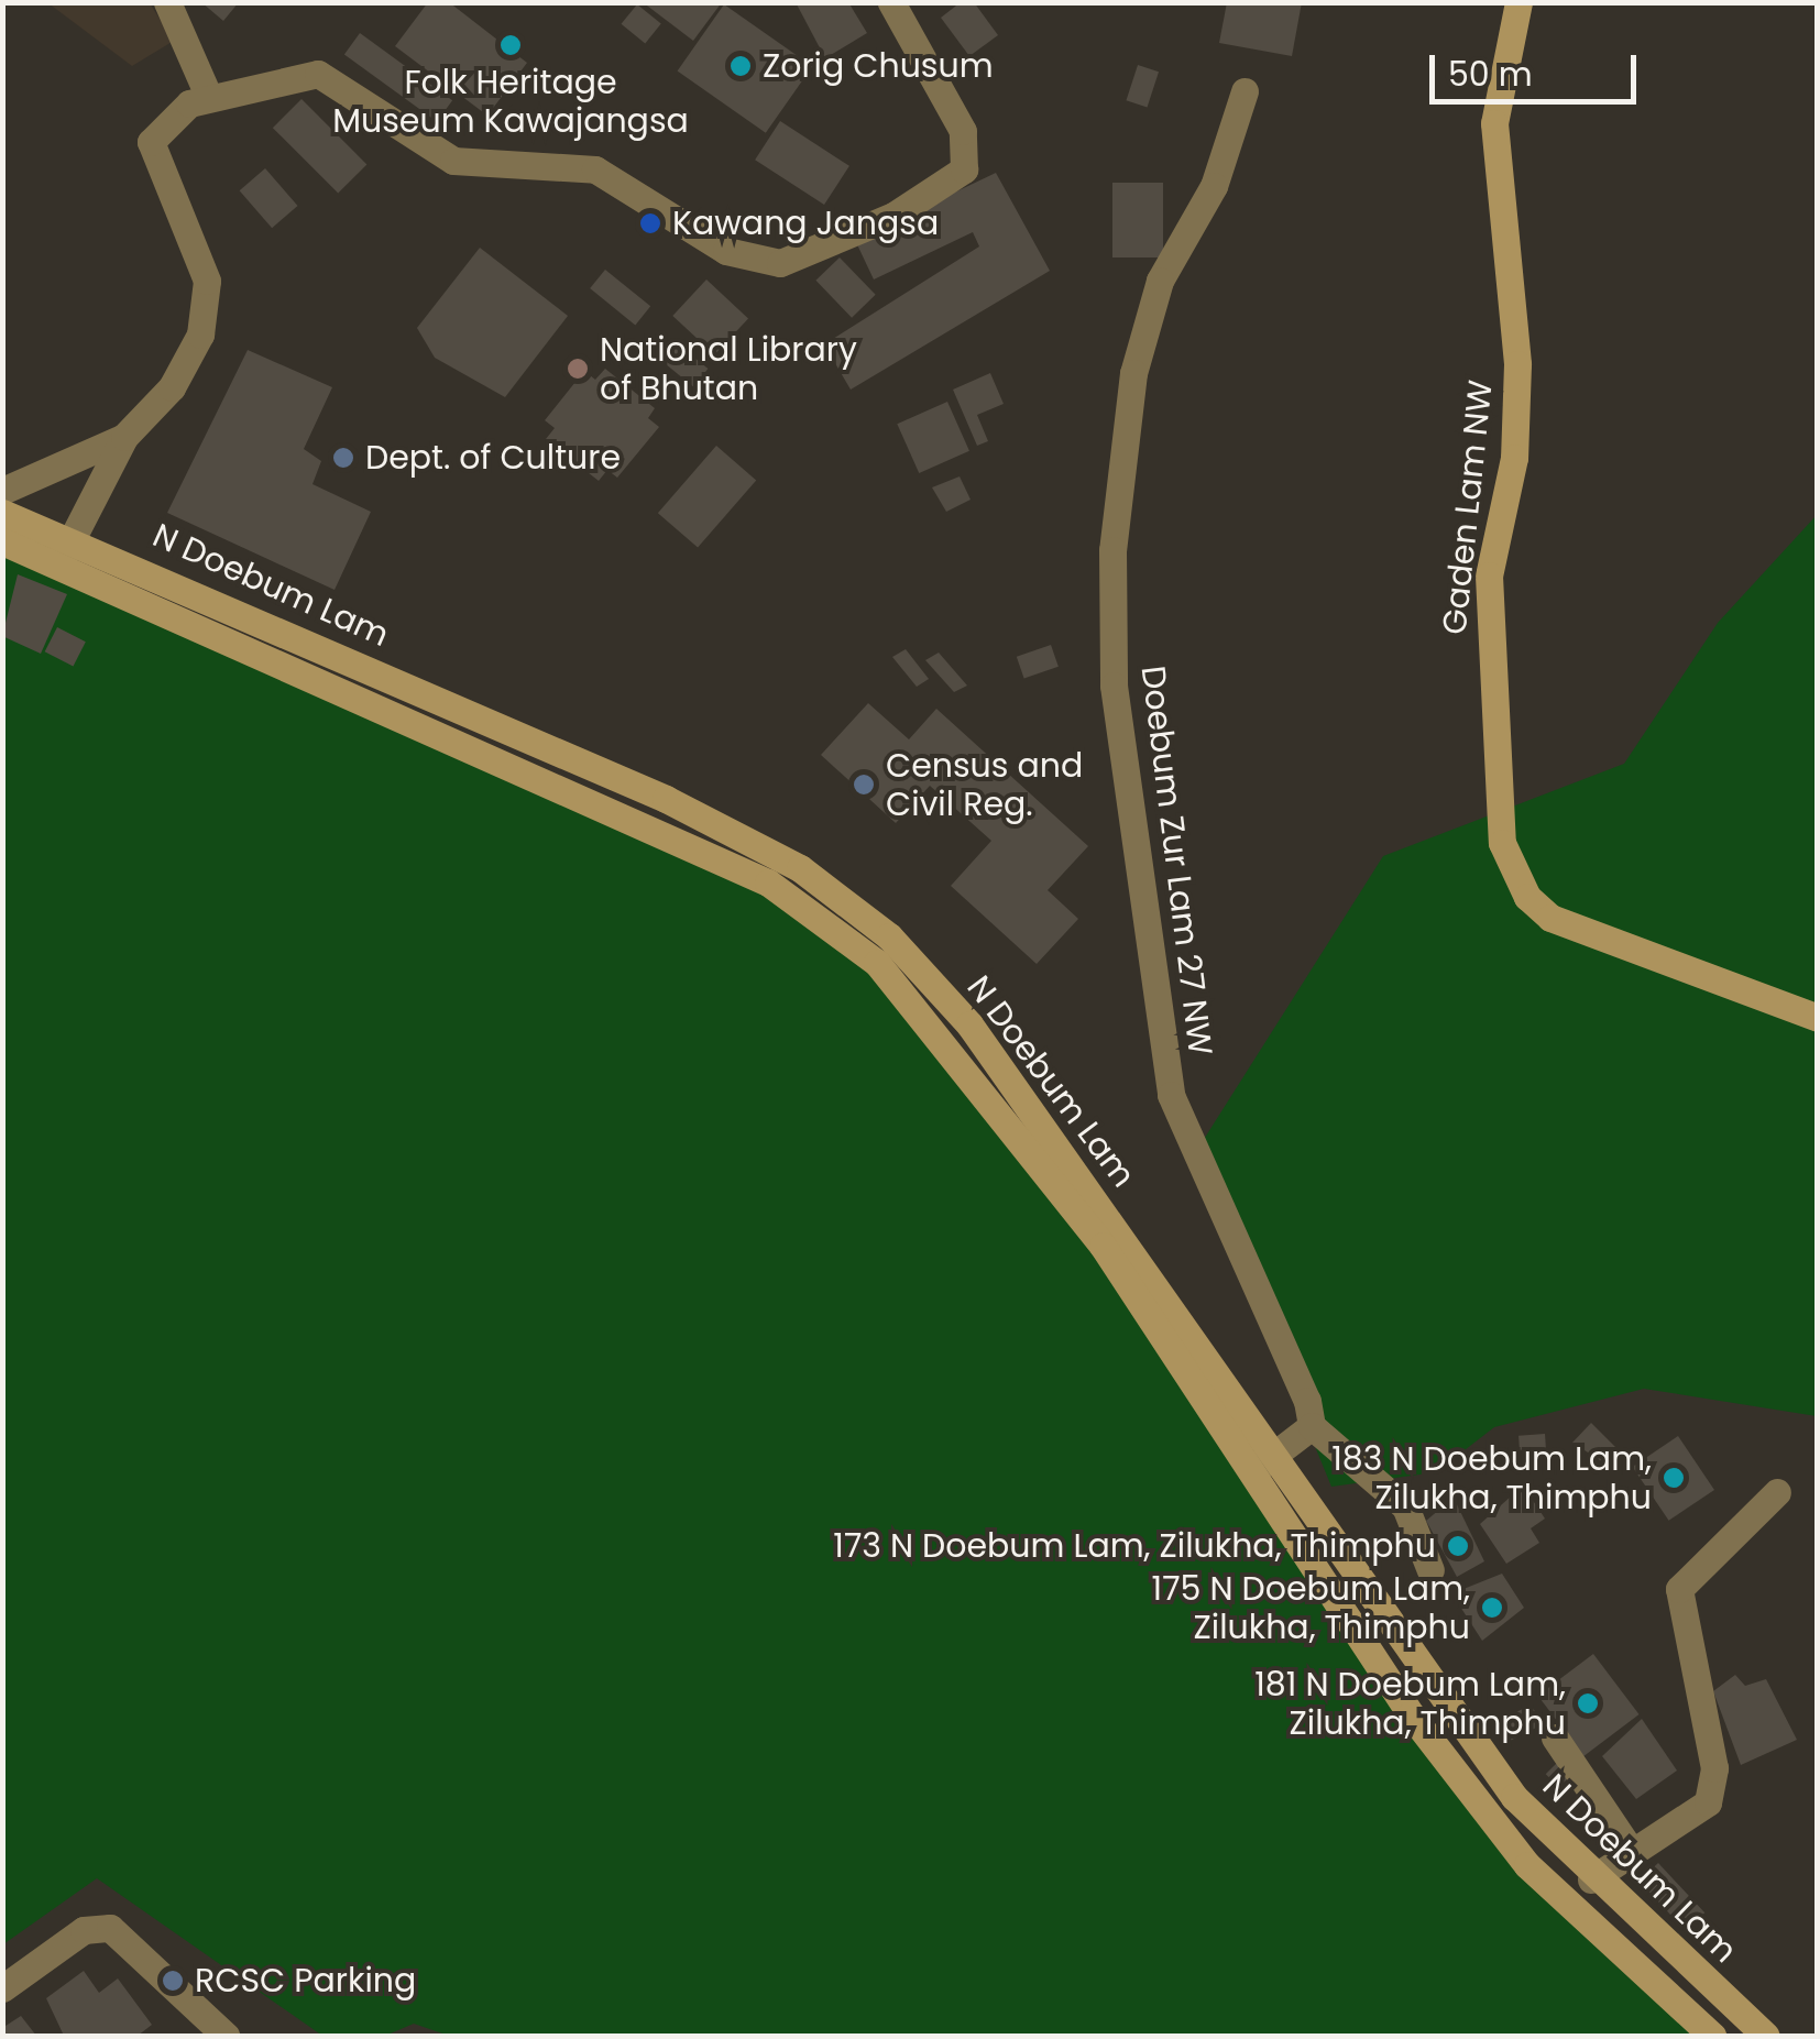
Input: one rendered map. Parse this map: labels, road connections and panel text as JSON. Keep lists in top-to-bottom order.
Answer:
{
  "streets": {
    "main road": ["Gaden Lam NW", "N Doebum Lam"],
    "street": ["Doebum Zur Lam 27 NW"]
  },
  "places": [
    "Folk Heritage Museum Kawajangsa",
    "Zorig Chusum",
    "Kawang Jangsa",
    "National Library of Bhutan",
    "Dept. of Culture",
    "Census and Civil Reg.",
    "183 N Doebum Lam, Zilukha, Thimphu",
    "173 N Doebum Lam, Zilukha, Thimphu",
    "175 N Doebum Lam, Zilukha, Thimphu",
    "181 N Doebum Lam, Zilukha, Thimphu",
    "RCSC Parking"
  ],
  "scale_bar": "50 m"
}
